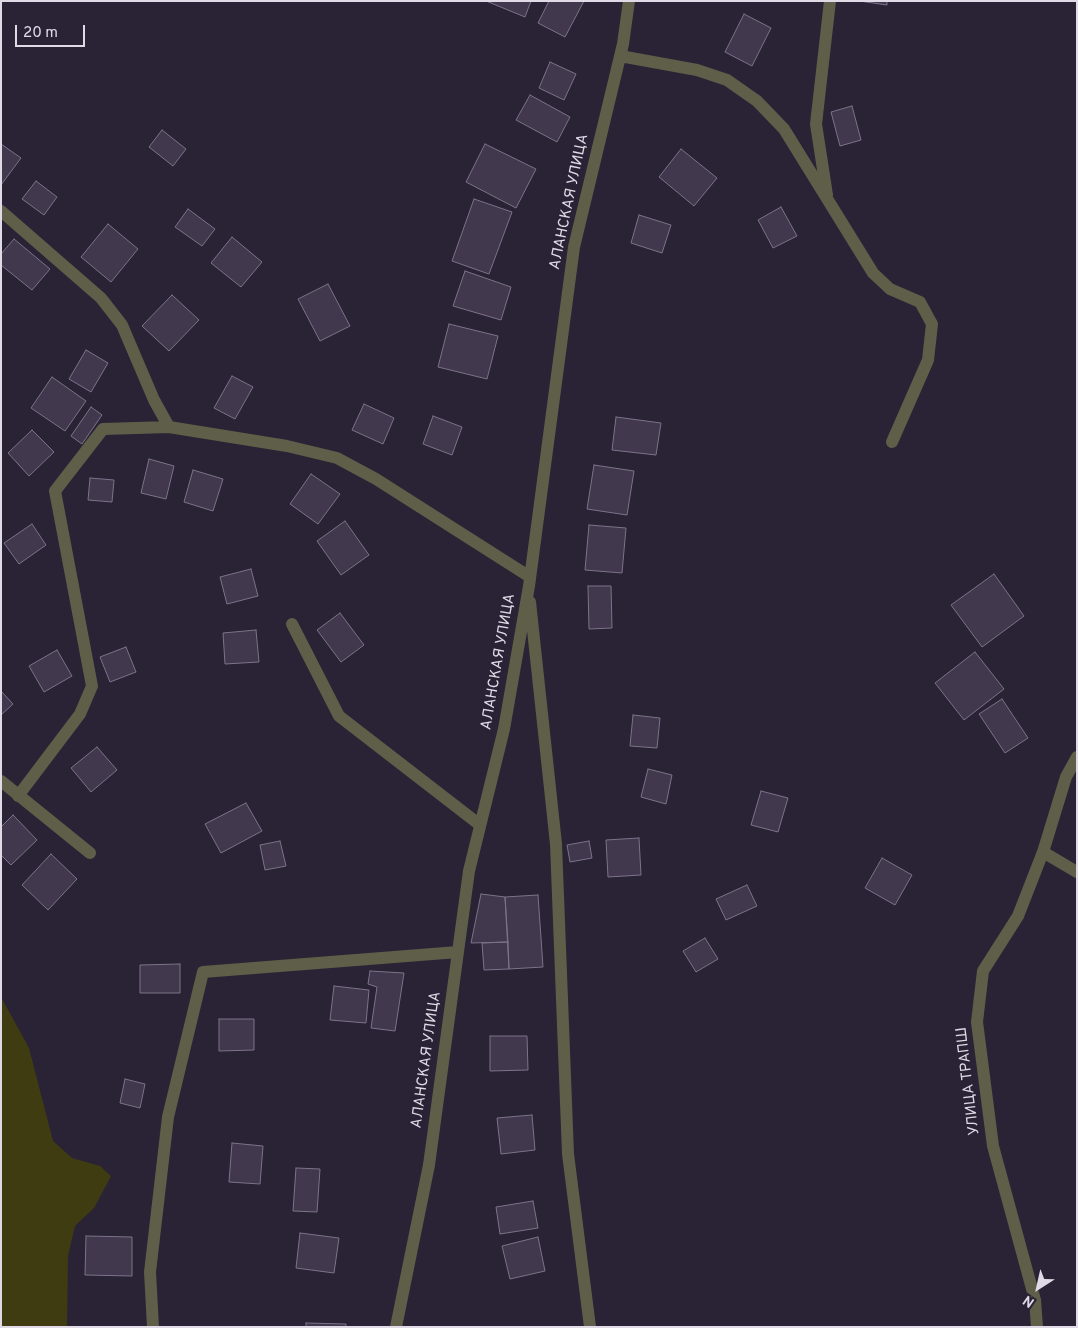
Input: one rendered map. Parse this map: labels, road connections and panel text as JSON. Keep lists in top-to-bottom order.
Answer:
{
  "streets": {
    "street": ["АЛАНСКАЯ УЛИЦА", "УЛИЦА ТРАПШ"]
  },
  "scale_bar": "20 m",
  "north": "bottom left"
}
